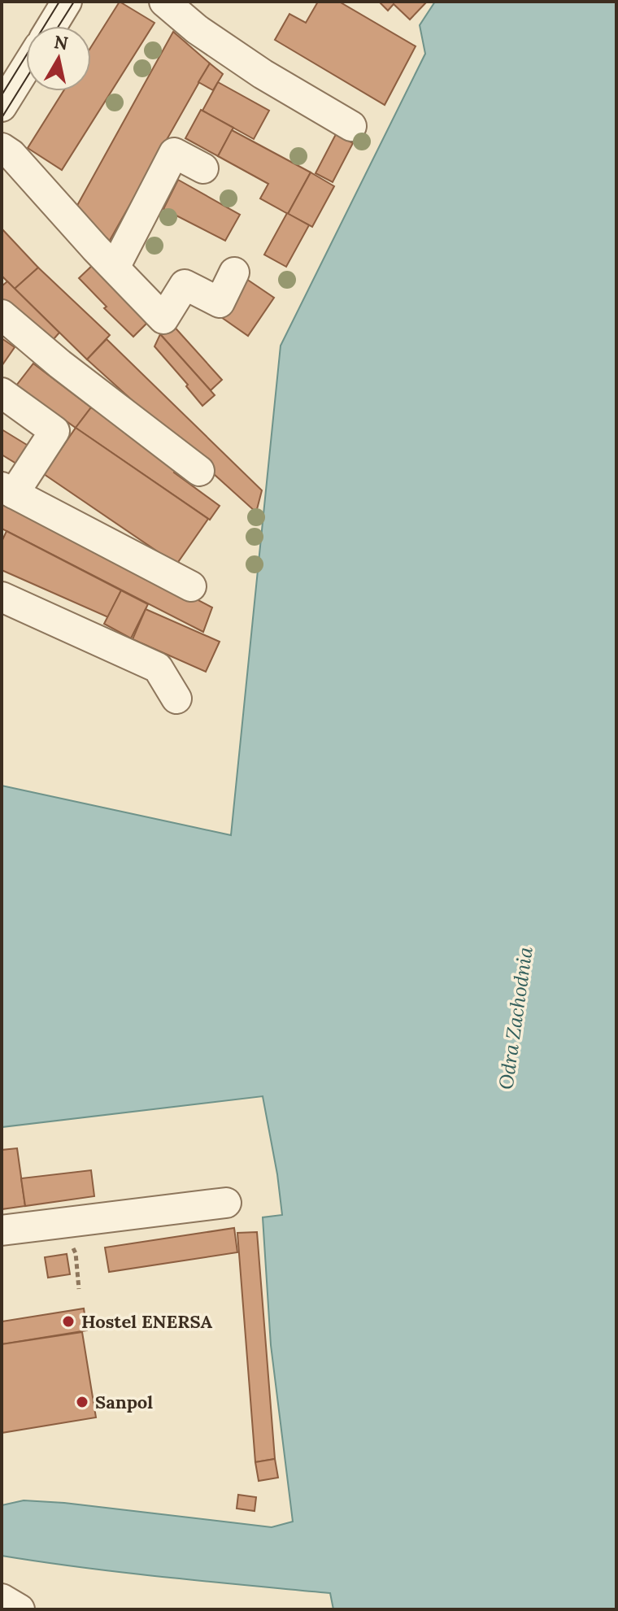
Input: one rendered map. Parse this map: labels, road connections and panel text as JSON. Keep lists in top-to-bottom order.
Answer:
{
  "water": ["Odra Zachodnia"],
  "places": ["Hostel ENERSA", "Sanpol"],
  "north": "top"
}
